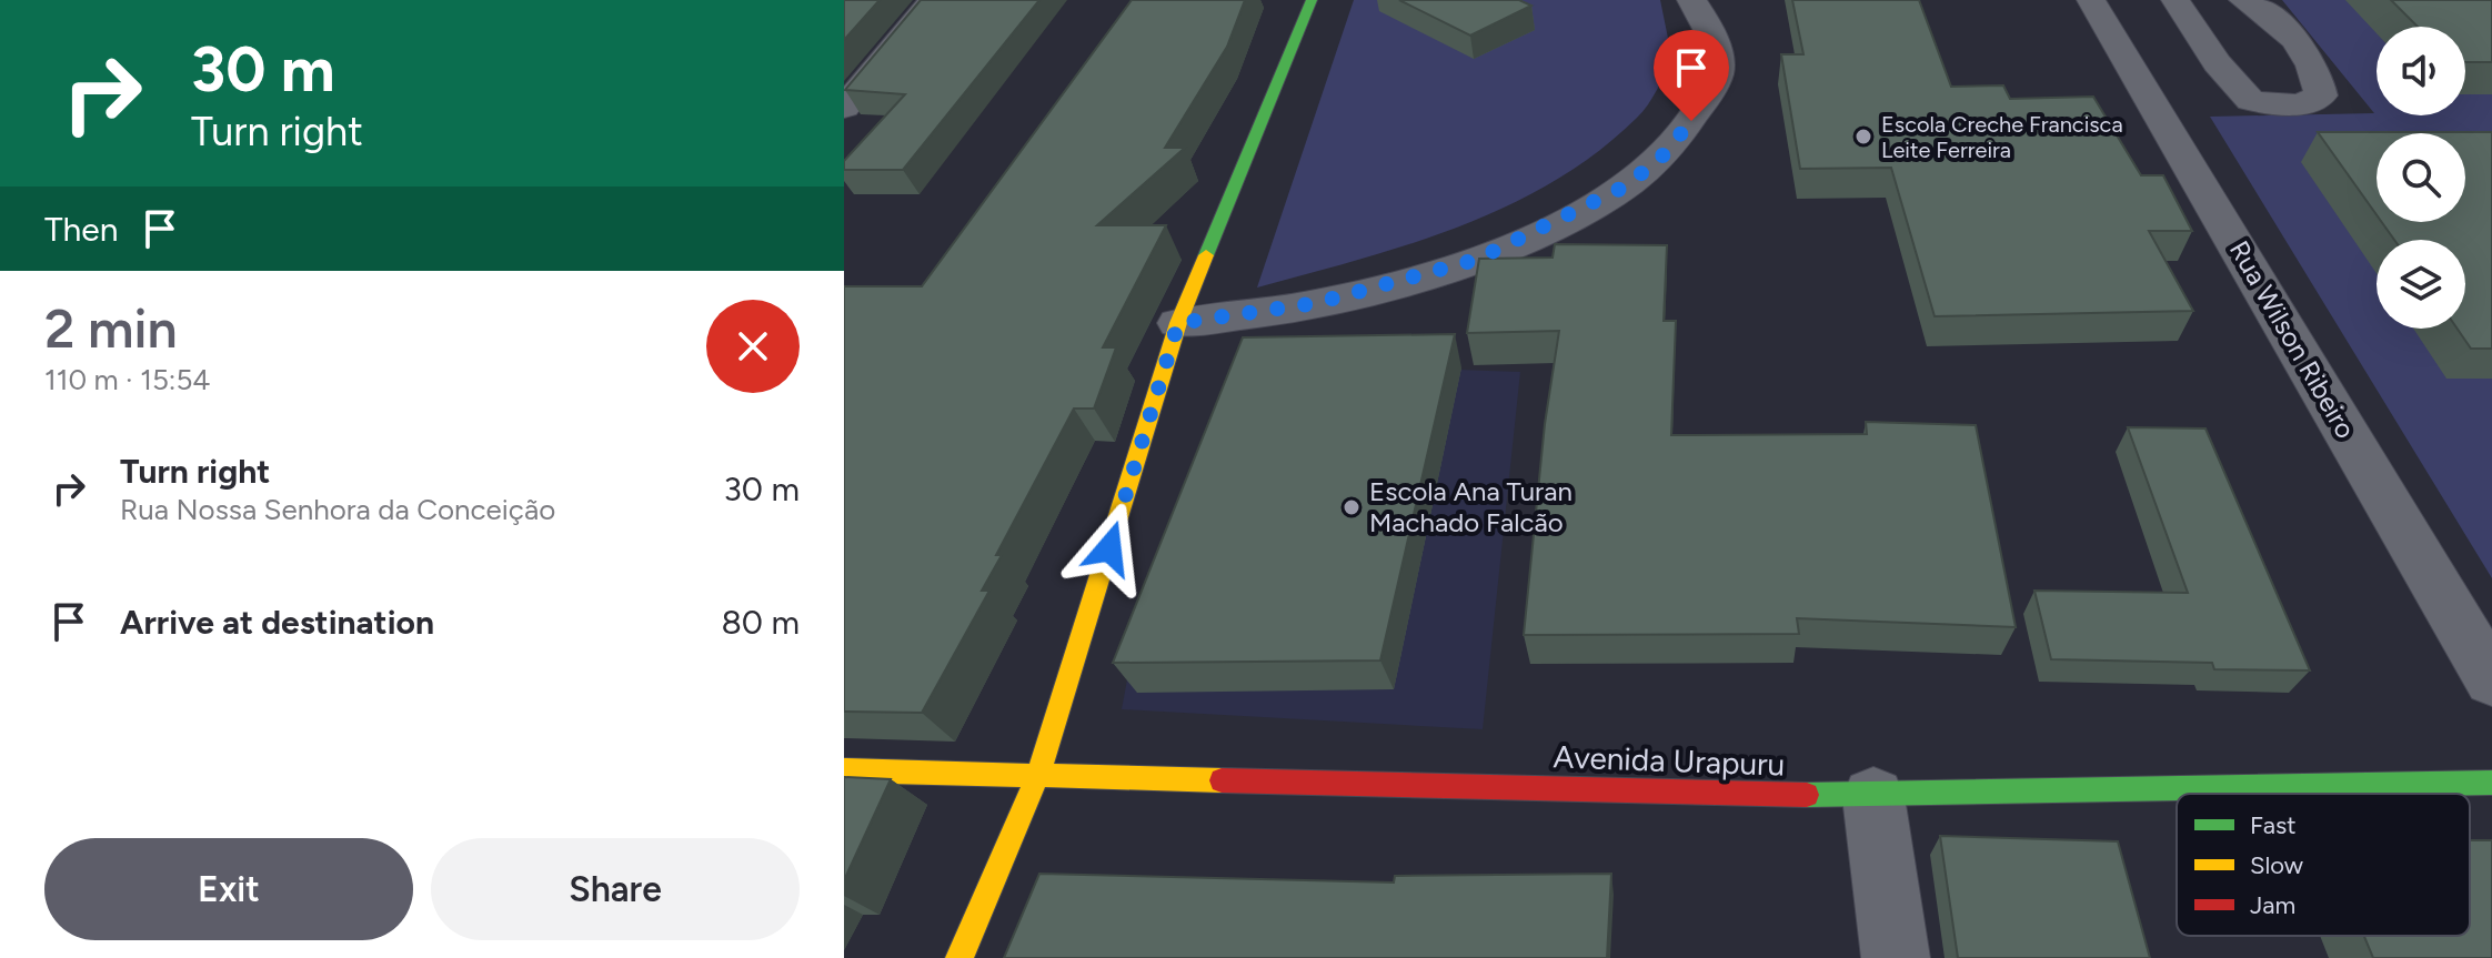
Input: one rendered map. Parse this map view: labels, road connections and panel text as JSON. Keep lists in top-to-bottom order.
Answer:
{
  "streets": {
    "street": ["Rua Wilson Ribeiro", "Avenida Urapuru"]
  },
  "places": ["Escola Creche Francisca Leite Ferreira", "Escola Ana Turan Machado Falcão"],
  "legend": ["Fast", "Slow", "Jam"],
  "page": {
    "turn": ["30 m", "Turn right"],
    "then": "Then",
    "heading": ["2 min", "110 m · 15:54"],
    "list": [
      {
        "name": "Turn right",
        "note": "Rua Nossa Senhora da Conceição",
        "value": "30 m"
      },
      {
        "name": "Arrive at destination",
        "value": "80 m"
      }
    ],
    "buttons": ["Exit", "Share"]
  }
}
